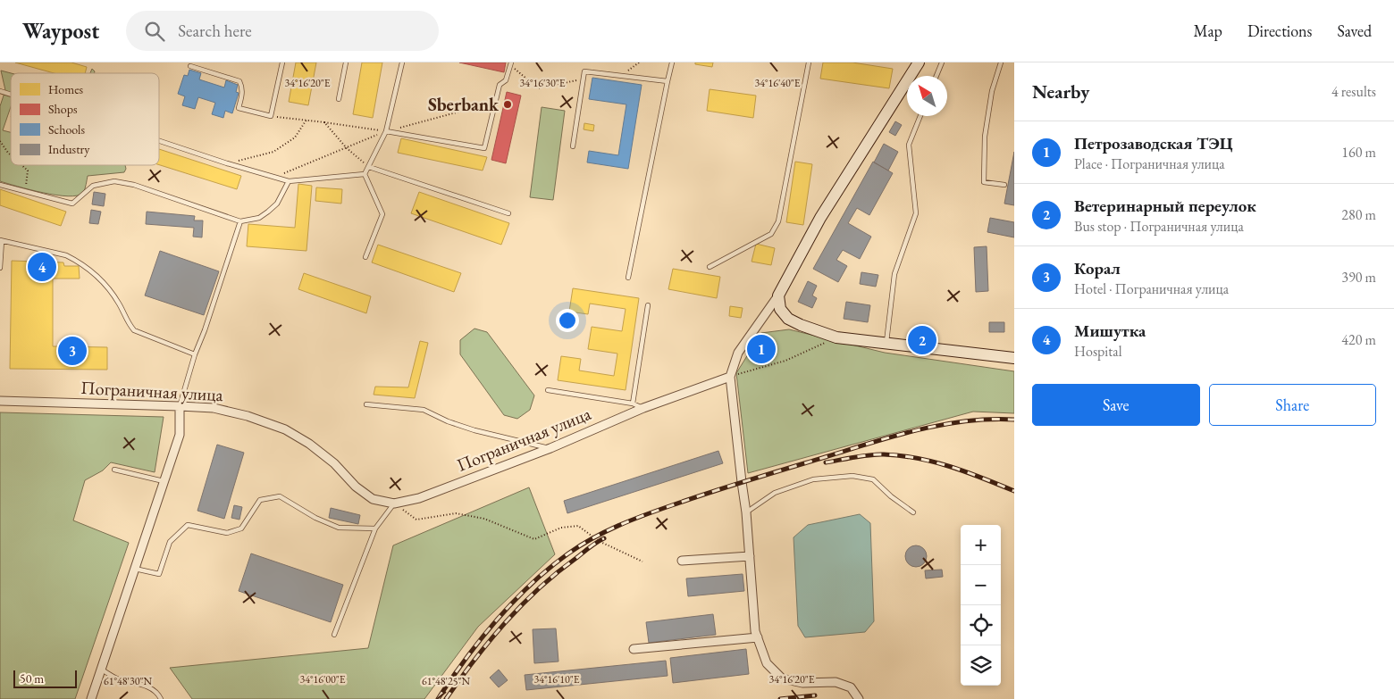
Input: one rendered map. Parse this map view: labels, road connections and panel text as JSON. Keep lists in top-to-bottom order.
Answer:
{
  "streets": {
    "street": ["Пограничная улица"]
  },
  "places": ["Sberbank"],
  "legend": [
    "Homes",
    "Shops",
    "Schools",
    "Industry"
  ],
  "scale_bar": "50 m",
  "north": "top left",
  "page": {
    "header": "Waypost",
    "search": "Search here",
    "nav": ["Map", "Directions", "Saved"],
    "heading": ["Nearby", "4 results"],
    "list": [
      {
        "mark": "1",
        "name": "Петрозаводская ТЭЦ",
        "note": "Place · Пограничная улица",
        "value": "160 m"
      },
      {
        "mark": "2",
        "name": "Ветеринарный переулок",
        "note": "Bus stop · Пограничная улица",
        "value": "280 m"
      },
      {
        "mark": "3",
        "name": "Корал",
        "note": "Hotel · Пограничная улица",
        "value": "390 m"
      },
      {
        "mark": "4",
        "name": "Мишутка",
        "note": "Hospital",
        "value": "420 m"
      }
    ],
    "pins": [
      "4",
      "2",
      "1",
      "3"
    ],
    "buttons": ["Save", "Share"],
    "map_buttons": ["+", "−"],
    "scale": "50 m"
  },
  "coordinates": [
    "34°16'20\"E",
    "34°16'30\"E",
    "34°16'40\"E",
    "34°16'00\"E",
    "34°16'10\"E",
    "61°48'30\"N",
    "61°48'25\"N"
  ]
}
